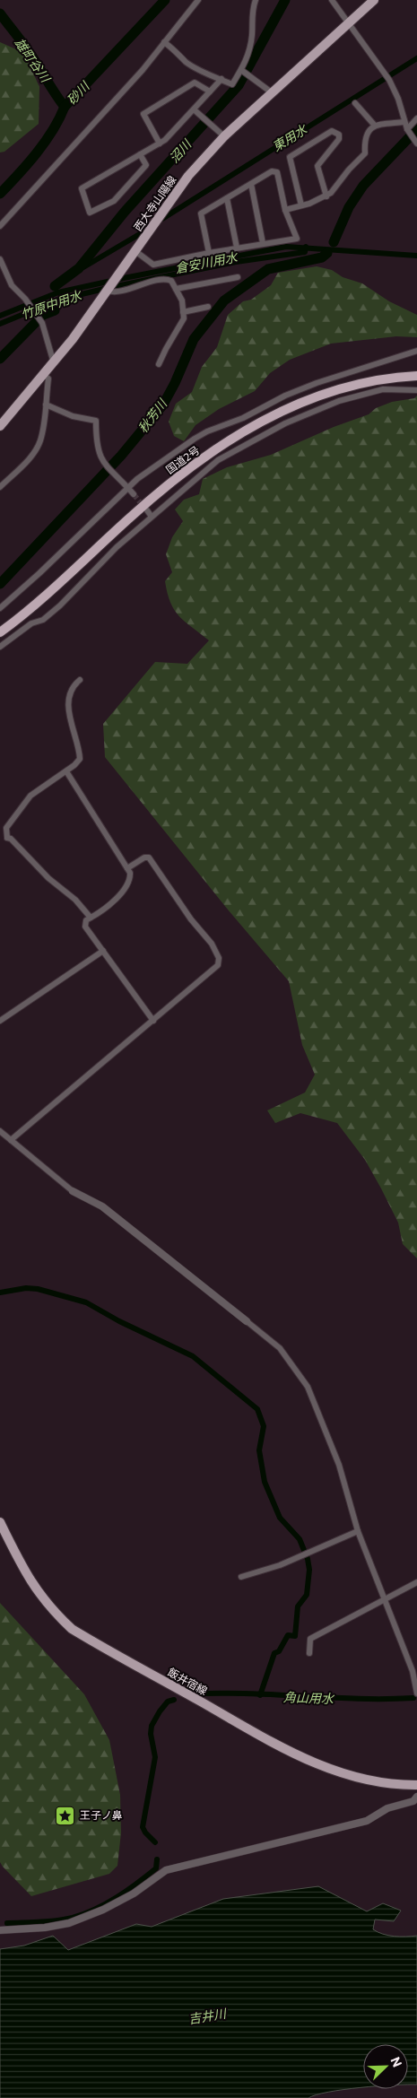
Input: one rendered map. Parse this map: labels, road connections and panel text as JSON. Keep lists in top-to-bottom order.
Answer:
{
  "streets": {
    "highway": ["国道2号"],
    "main road": ["西大寺山陽線", "飯井宿線"]
  },
  "water": [
    "雄町谷川",
    "砂川",
    "東用水",
    "沼川",
    "倉安川用水",
    "竹原中用水",
    "秋芳川",
    "角山用水",
    "吉井川"
  ],
  "places": {
    "place": ["王子ノ鼻"]
  },
  "north": "top right"
}
